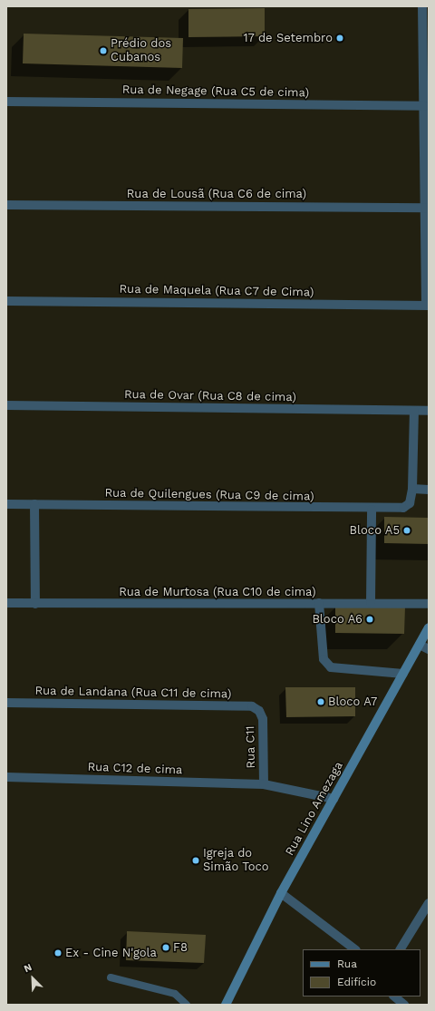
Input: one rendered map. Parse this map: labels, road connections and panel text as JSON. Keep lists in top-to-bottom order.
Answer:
{
  "streets": {
    "street": [
      "Rua de Negage (Rua C5 de cima)",
      "Rua de Lousã (Rua C6 de cima)",
      "Rua de Maquela (Rua C7 de Cima)",
      "Rua de Ovar (Rua C8 de cima)",
      "Rua de Quilengues (Rua C9 de cima)",
      "Rua de Murtosa (Rua C10 de cima)",
      "Rua de Landana (Rua C11 de cima)",
      "Rua C11",
      "Rua C12 de cima",
      "Rua Lino Amezaga"
    ]
  },
  "crossings": [
    ["Rua de Landana (Rua C11 de cima)", "Rua C11"],
    ["Rua C11", "Rua C12 de cima"],
    ["Rua C12 de cima", "Rua Lino Amezaga"]
  ],
  "places": [
    "17 de Setembro",
    "Prédio dos Cubanos",
    "Bloco A5",
    "Bloco A6",
    "Bloco A7",
    "Igreja do Simão Toco",
    "F8",
    "Ex - Cine N'gola"
  ],
  "legend": ["Rua", "Edifício"],
  "north": "top left"
}
